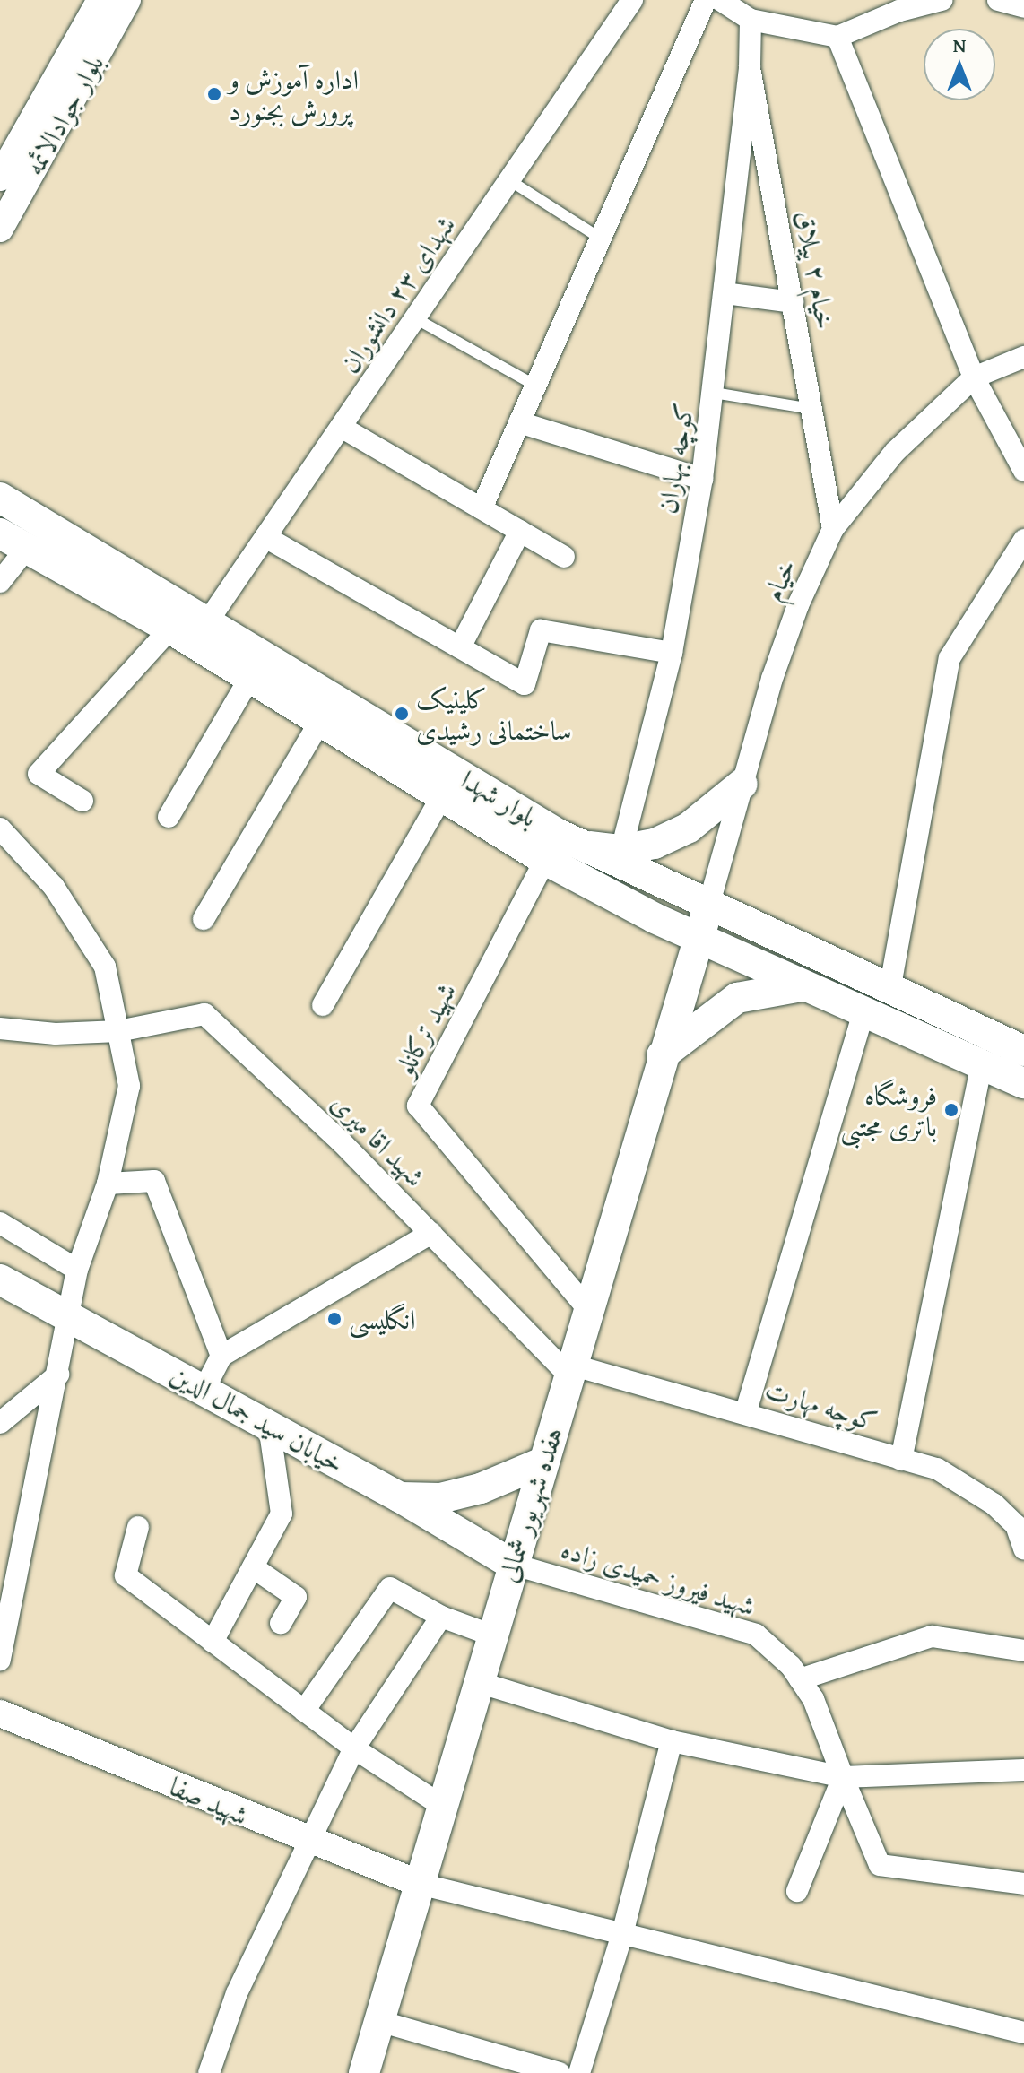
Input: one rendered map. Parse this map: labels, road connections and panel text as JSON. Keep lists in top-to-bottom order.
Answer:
{
  "streets": {
    "main road": ["بلوار شهدا", "خیابان سید جمال الدین", "هفده شهریور شمالی"],
    "street": [
      "بلوار جوادالائمه",
      "خیام ۲ ییلاق",
      "شهدای ۲۳ دانشوران",
      "کوچه بهاران",
      "خیام",
      "شهید ترکانلو",
      "شهید اقا میری",
      "کوچه مهارت",
      "شهید فیروز حمیدی زاده",
      "شهید صفا"
    ]
  },
  "crossings": [
    ["خیام ۲ ییلاق", "کوچه بهاران"],
    ["خیام ۲ ییلاق", "خیام"],
    ["شهدای ۲۳ دانشوران", "بلوار شهدا"],
    ["کوچه بهاران", "بلوار شهدا"],
    ["خیام", "بلوار شهدا"],
    ["خیام", "هفده شهریور شمالی"],
    ["بلوار شهدا", "شهید ترکانلو"],
    ["بلوار شهدا", "هفده شهریور شمالی"],
    ["شهید ترکانلو", "هفده شهریور شمالی"],
    ["شهید اقا میری", "کوچه مهارت"],
    ["شهید اقا میری", "هفده شهریور شمالی"],
    ["کوچه مهارت", "هفده شهریور شمالی"],
    ["خیابان سید جمال الدین", "هفده شهریور شمالی"],
    ["خیابان سید جمال الدین", "شهید فیروز حمیدی زاده"],
    ["هفده شهریور شمالی", "شهید فیروز حمیدی زاده"],
    ["هفده شهریور شمالی", "شهید صفا"]
  ],
  "places": [
    "اداره آموزش و پرورش بجنورد",
    "کلینیک ساختمانی رشیدی",
    "فروشگاه باتری مجتبی",
    "انگلیسی"
  ],
  "north": "top"
}
